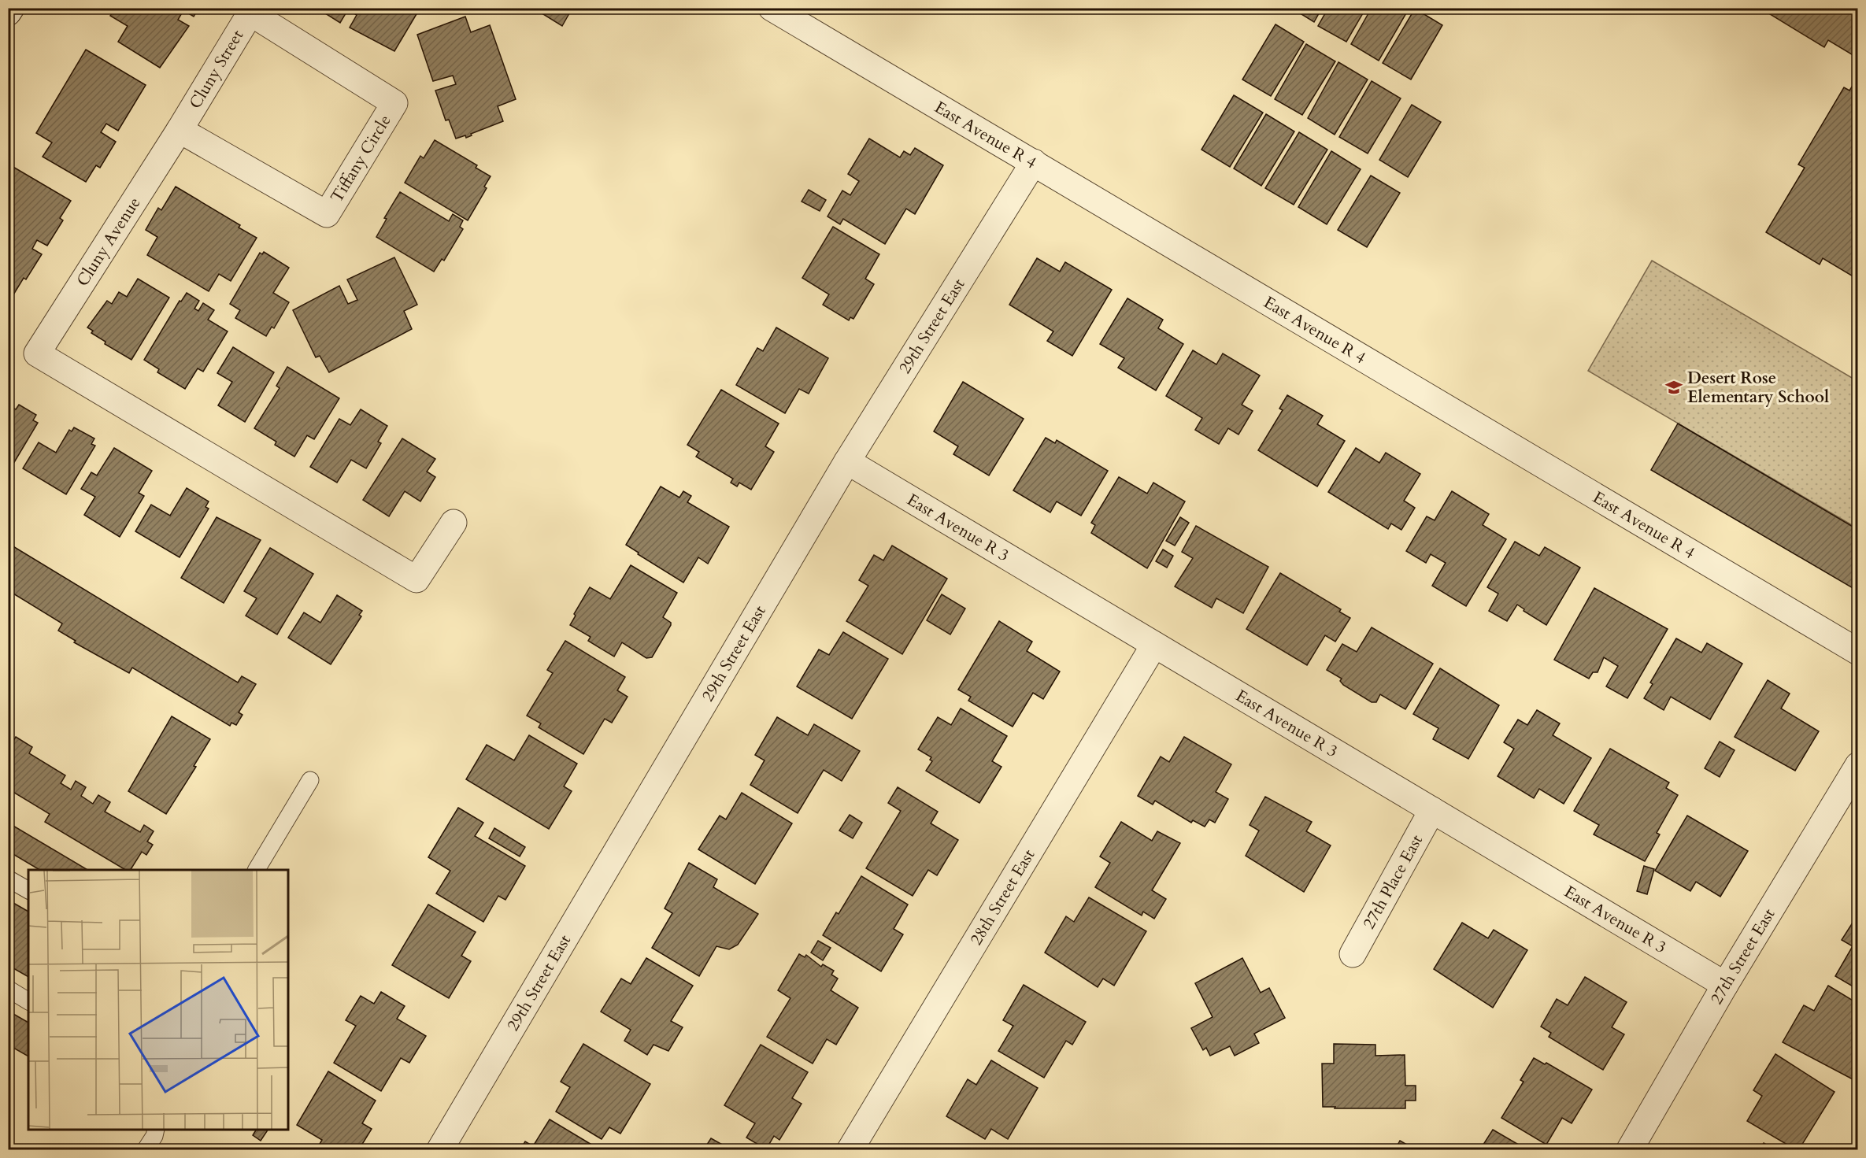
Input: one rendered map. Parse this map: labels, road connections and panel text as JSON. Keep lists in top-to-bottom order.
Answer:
{
  "streets": {
    "street": [
      "Cluny Street",
      "East Avenue R 4",
      "Tiffany Circle",
      "Cluny Avenue",
      "29th Street East",
      "East Avenue R 3",
      "27th Place East",
      "28th Street East",
      "27th Street East"
    ]
  },
  "crossings": [
    ["Cluny Street", "Tiffany Circle"],
    ["Cluny Street", "Cluny Avenue"],
    ["East Avenue R 4", "29th Street East"],
    ["Tiffany Circle", "Cluny Avenue"],
    ["29th Street East", "East Avenue R 3"],
    ["East Avenue R 3", "27th Place East"],
    ["East Avenue R 3", "28th Street East"],
    ["East Avenue R 3", "27th Street East"]
  ],
  "places": {
    "school or university": ["Desert Rose Elementary School"]
  }
}
